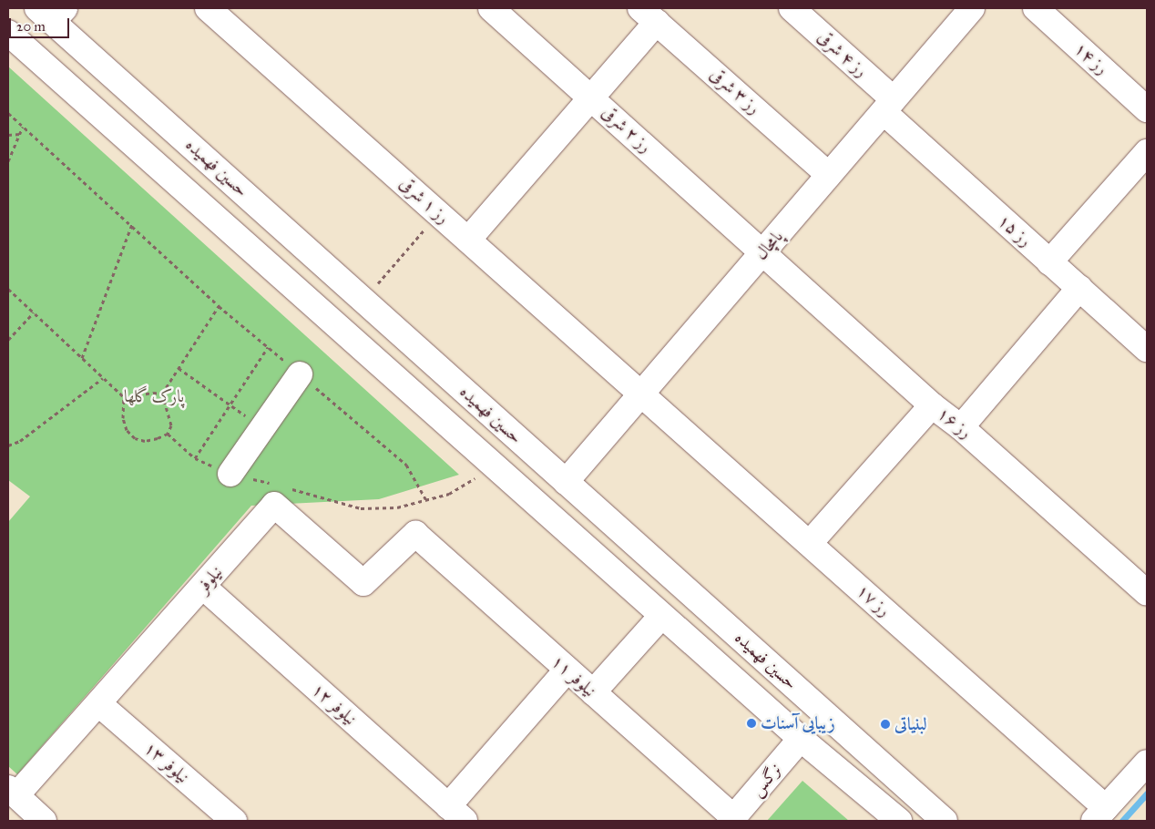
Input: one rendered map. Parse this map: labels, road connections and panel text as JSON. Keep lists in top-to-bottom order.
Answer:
{
  "streets": {
    "street": [
      "رز ۴ شرقی",
      "رز ۱۴",
      "رز ۳ شرقی",
      "رز ۲ شرقی",
      "حسین فهمیده",
      "رز ۱ شرقی",
      "رز ۱۵",
      "پامچال",
      "رز ۱۶",
      "نیلوفر",
      "رز ۱۷",
      "نیلوفر ۱۱",
      "نیلوفر ۱۲",
      "نیلوفر ۱۳",
      "نرگس"
    ]
  },
  "crossings": [
    ["رز ۴ شرقی", "رز ۱۵"],
    ["رز ۴ شرقی", "پامچال"],
    ["رز ۳ شرقی", "پامچال"],
    ["رز ۲ شرقی", "پامچال"],
    ["رز ۲ شرقی", "رز ۱۶"],
    ["حسین فهمیده", "پامچال"],
    ["حسین فهمیده", "نرگس"],
    ["رز ۱ شرقی", "پامچال"],
    ["رز ۱ شرقی", "رز ۱۷"],
    ["رز ۱۵", "پامچال"],
    ["پامچال", "رز ۱۶"],
    ["پامچال", "رز ۱۷"],
    ["نیلوفر", "نیلوفر ۱۱"],
    ["نیلوفر", "نیلوفر ۱۲"],
    ["نیلوفر", "نیلوفر ۱۳"],
    ["نیلوفر ۱۱", "نرگس"]
  ],
  "parks": ["پارک گلها"],
  "places": ["زیبایی آسنات", "لبنیاتی"],
  "scale_bar": "20 m"
}
